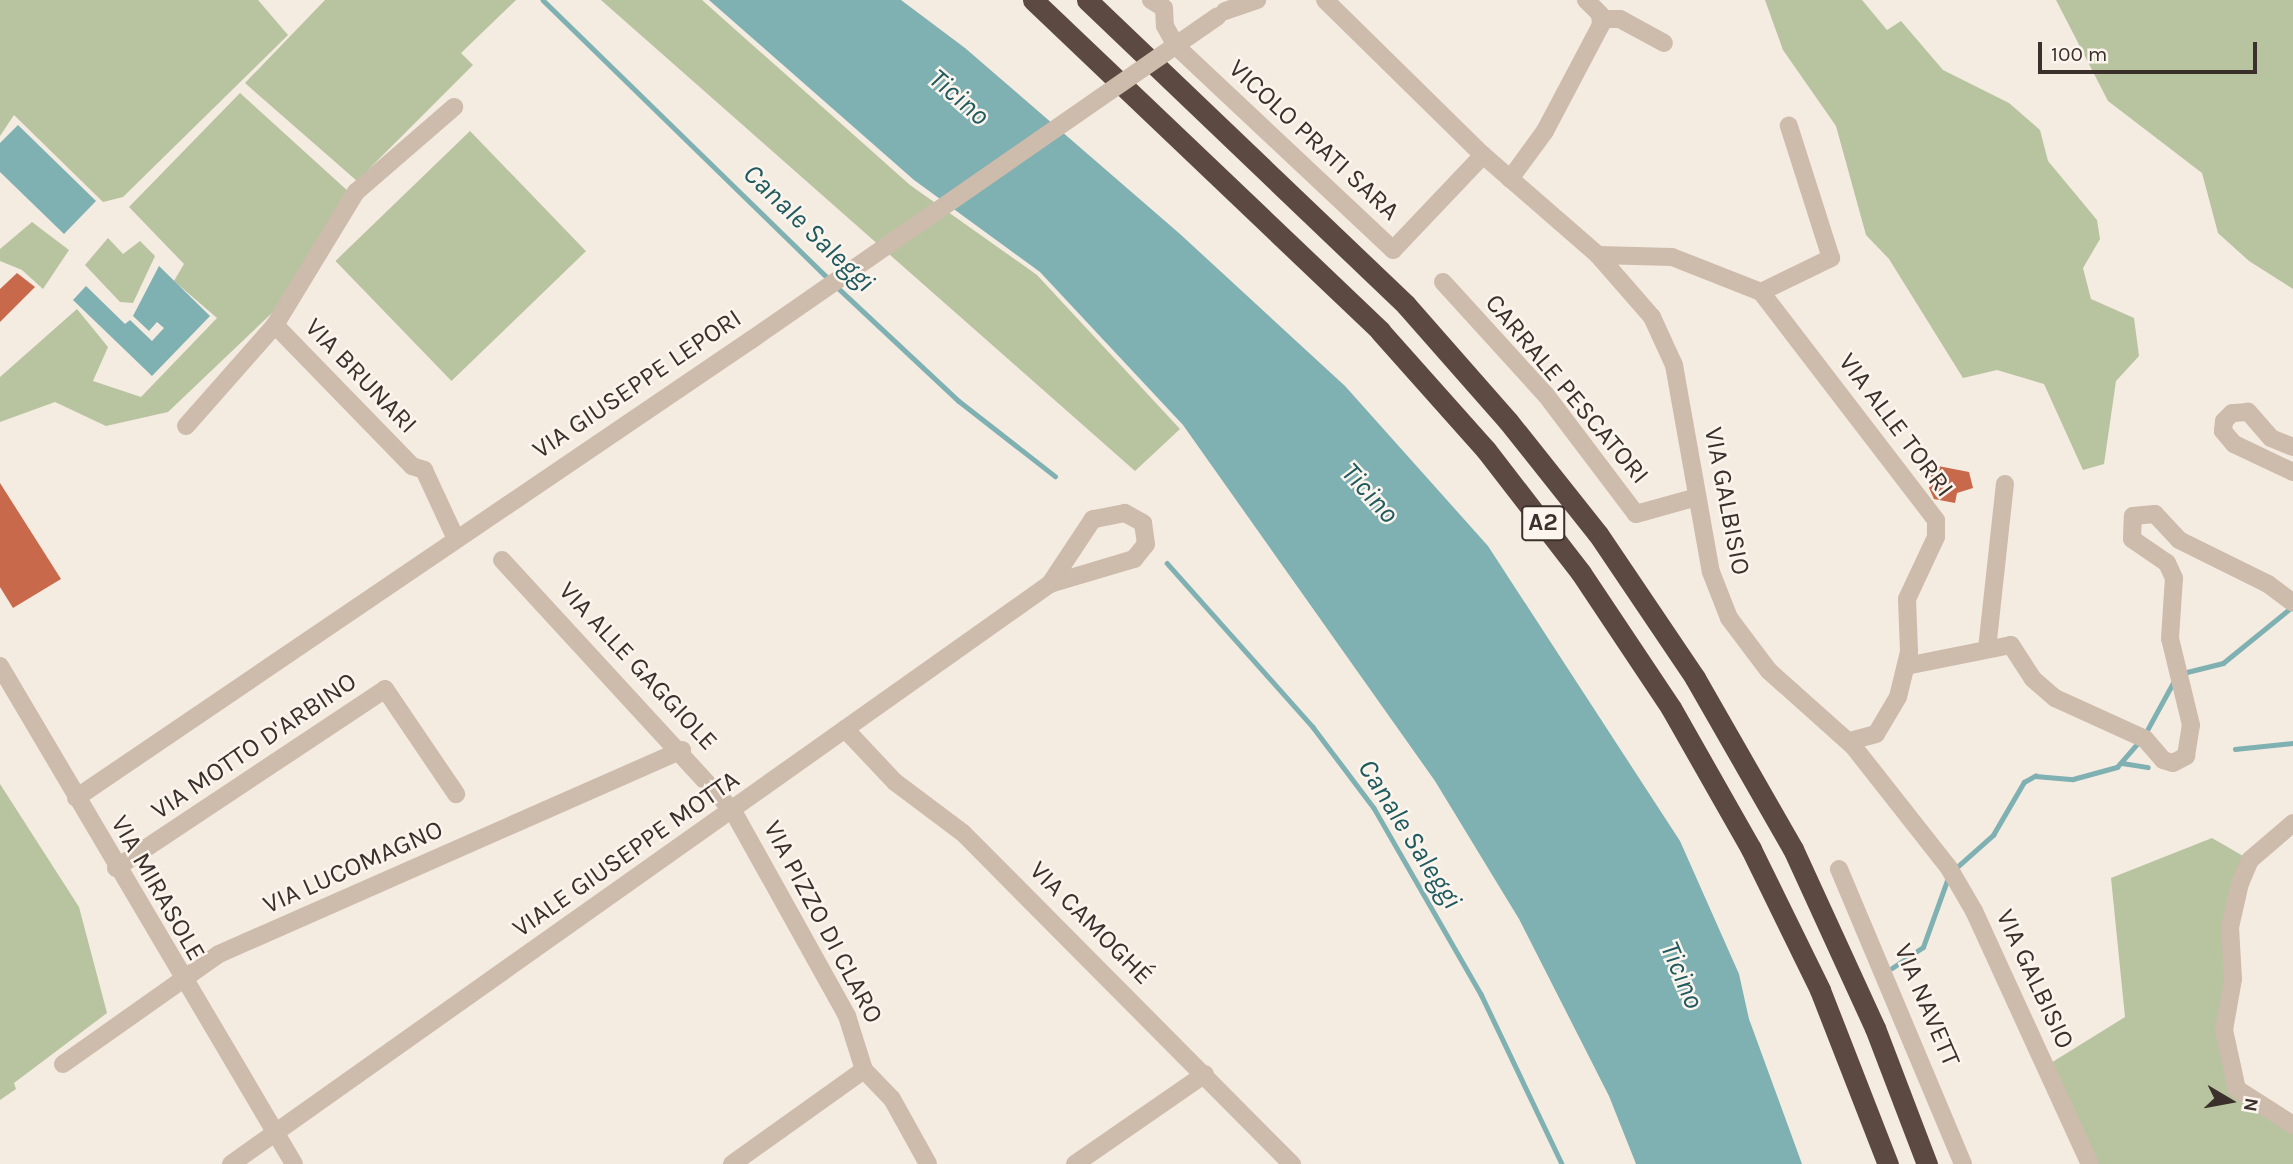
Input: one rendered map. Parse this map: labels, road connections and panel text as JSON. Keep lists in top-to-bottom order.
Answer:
{
  "streets": {
    "highway": ["A2"],
    "street": [
      "VICOLO PRATI SARA",
      "VIA BRUNARI",
      "VIA GIUSEPPE LEPORI",
      "CARRALE PESCATORI",
      "VIA ALLE TORRI",
      "VIA GALBISIO",
      "VIA ALLE GAGGIOLE",
      "VIA MOTTO D'ARBINO",
      "VIALE GIUSEPPE MOTTA",
      "VIA LUCOMAGNO",
      "VIA MIRASOLE",
      "VIA PIZZO DI CLARO",
      "VIA CAMOGHÉ",
      "VIA NAVETT"
    ]
  },
  "crossings": [
    ["VICOLO PRATI SARA", "VIA GALBISIO"],
    ["VIA BRUNARI", "VIA GIUSEPPE LEPORI"],
    ["VIA GIUSEPPE LEPORI", "VIA MIRASOLE"],
    ["CARRALE PESCATORI", "VIA GALBISIO"],
    ["VIA ALLE TORRI", "VIA GALBISIO"],
    ["VIA ALLE GAGGIOLE", "VIALE GIUSEPPE MOTTA"],
    ["VIA ALLE GAGGIOLE", "VIA LUCOMAGNO"],
    ["VIA ALLE GAGGIOLE", "VIA PIZZO DI CLARO"],
    ["VIA MOTTO D'ARBINO", "VIA MIRASOLE"],
    ["VIALE GIUSEPPE MOTTA", "VIA MIRASOLE"],
    ["VIALE GIUSEPPE MOTTA", "VIA PIZZO DI CLARO"],
    ["VIALE GIUSEPPE MOTTA", "VIA CAMOGHÉ"],
    ["VIA LUCOMAGNO", "VIA MIRASOLE"]
  ],
  "water": ["Ticino", "Canale Saleggi"],
  "scale_bar": "100 m",
  "north": "right"
}
